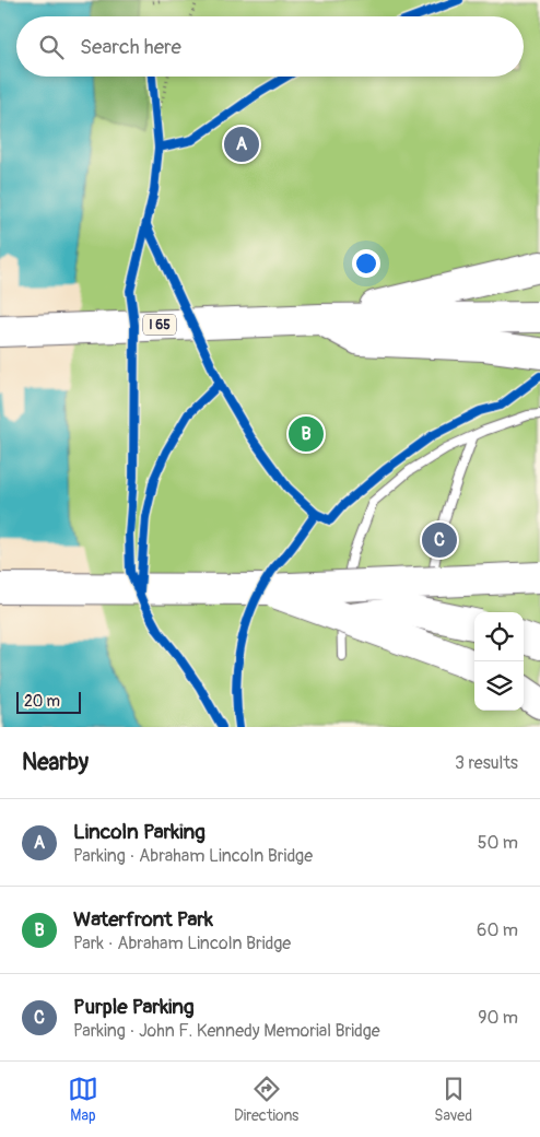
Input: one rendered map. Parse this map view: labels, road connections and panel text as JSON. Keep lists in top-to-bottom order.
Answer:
{
  "streets": {
    "highway": ["I 65"]
  },
  "scale_bar": "20 m",
  "page": {
    "search": "Search here",
    "pins": ["A", "B", "C"],
    "scale": "20 m",
    "heading": ["Nearby", "3 results"],
    "list": [
      {
        "mark": "A",
        "name": "Lincoln Parking",
        "note": "Parking · Abraham Lincoln Bridge",
        "value": "50 m"
      },
      {
        "mark": "B",
        "name": "Waterfront Park",
        "note": "Park · Abraham Lincoln Bridge",
        "value": "60 m"
      },
      {
        "mark": "C",
        "name": "Purple Parking",
        "note": "Parking · John F. Kennedy Memorial Bridge",
        "value": "90 m"
      }
    ],
    "nav": ["Map", "Directions", "Saved"]
  }
}
